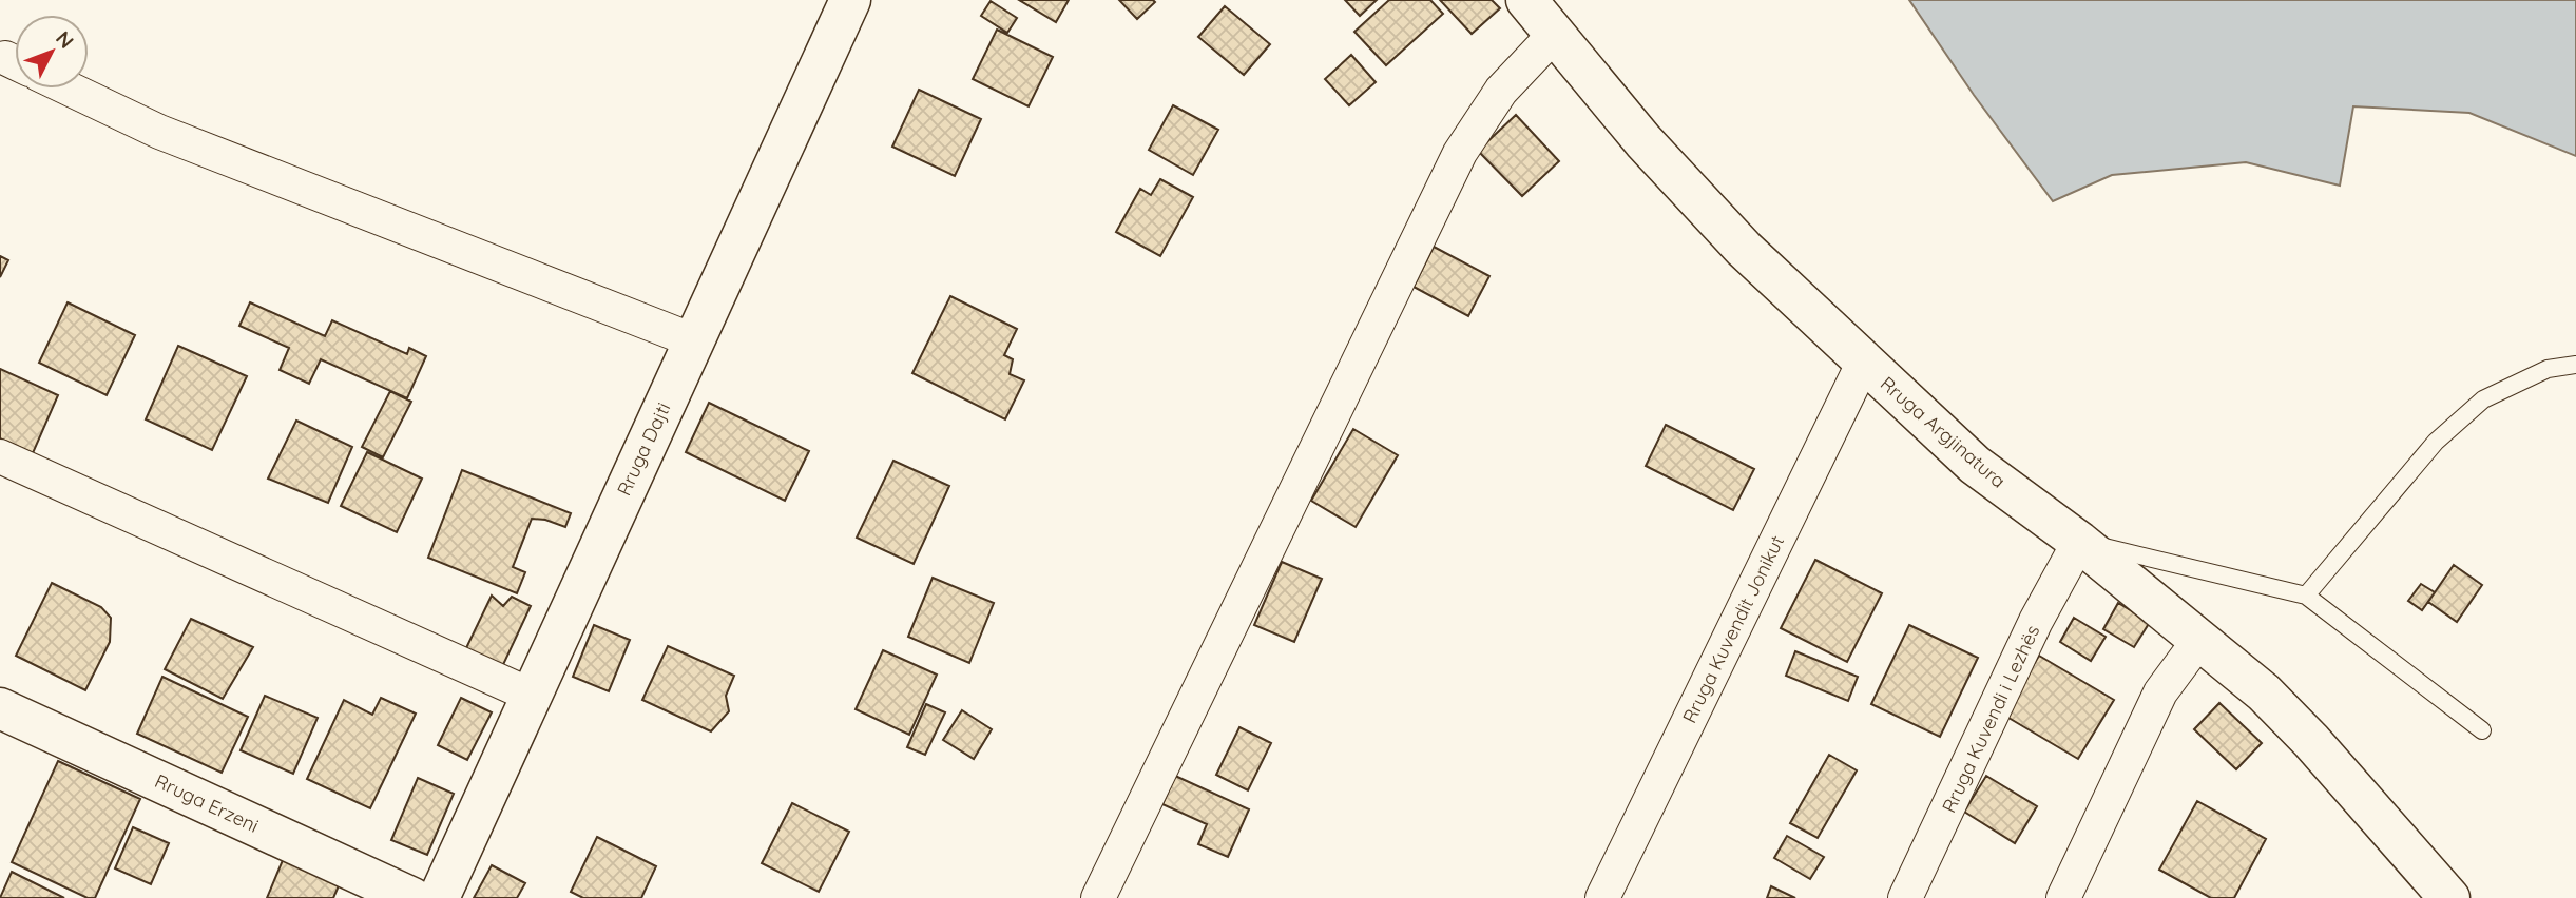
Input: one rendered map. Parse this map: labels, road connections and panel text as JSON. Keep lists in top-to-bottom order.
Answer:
{
  "streets": {
    "street": [
      "Rruga Argjinatura",
      "Rruga Dajti",
      "Rruga Kuvendit Jonikut",
      "Rruga Kuvendi i Lezhës",
      "Rruga Erzeni"
    ]
  },
  "crossings": [
    ["Rruga Argjinatura", "Rruga Kuvendit Jonikut"],
    ["Rruga Argjinatura", "Rruga Kuvendi i Lezhës"]
  ],
  "north": "top right"
}
